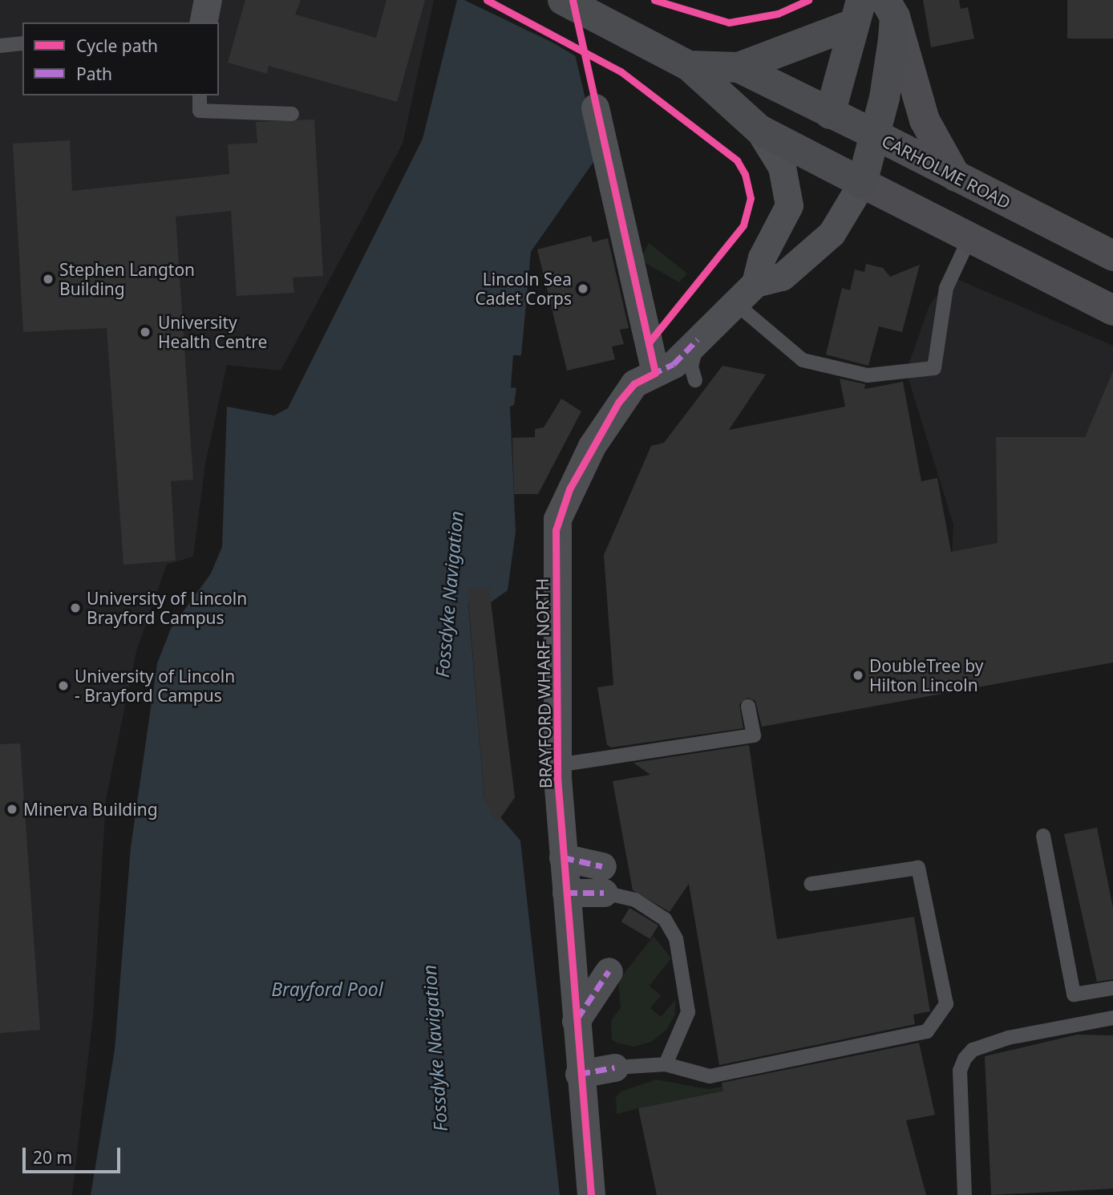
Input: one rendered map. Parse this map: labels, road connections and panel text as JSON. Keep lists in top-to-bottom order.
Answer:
{
  "streets": {
    "main road": ["CARHOLME ROAD"],
    "street": ["BRAYFORD WHARF NORTH"]
  },
  "water": ["Fossdyke Navigation", "Brayford Pool"],
  "places": [
    "Stephen Langton Building",
    "Lincoln Sea Cadet Corps",
    "University Health Centre",
    "University of Lincoln Brayford Campus",
    "DoubleTree by Hilton Lincoln",
    "University of Lincoln - Brayford Campus",
    "Minerva Building"
  ],
  "legend": ["Cycle path", "Path"],
  "scale_bar": "20 m"
}
